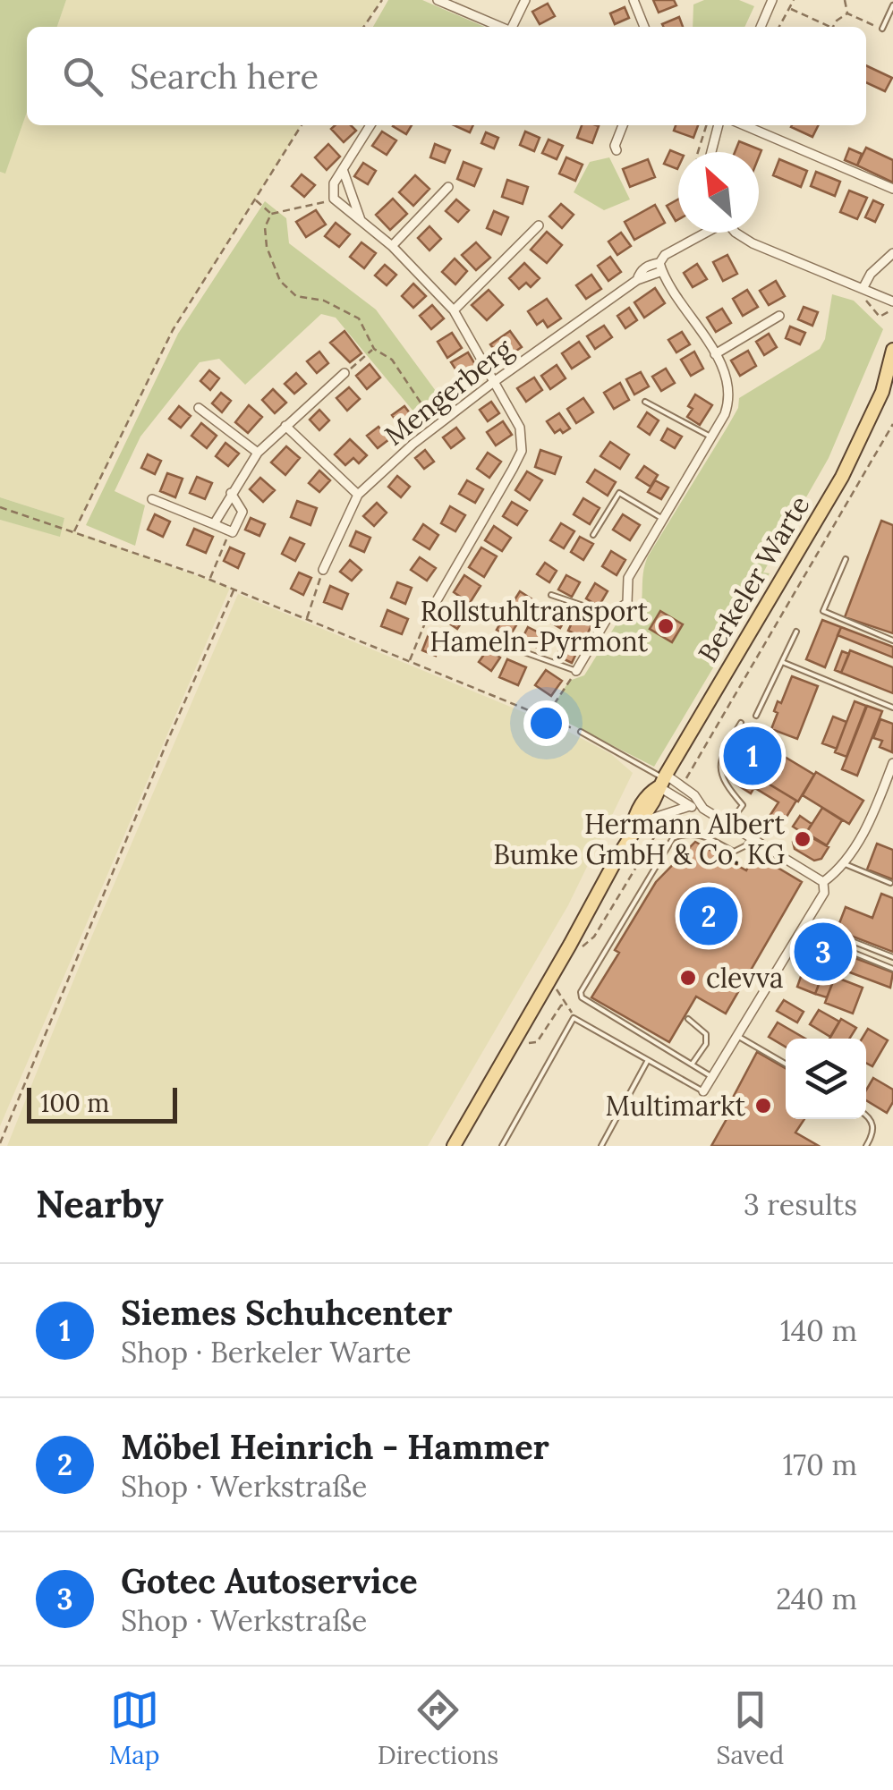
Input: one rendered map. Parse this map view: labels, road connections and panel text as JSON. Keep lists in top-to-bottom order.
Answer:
{
  "streets": {
    "main road": ["Berkeler Warte"],
    "street": ["Mengerberg"]
  },
  "places": [
    "Rollstuhltransport Hameln-Pyrmont",
    "Hermann Albert Bumke GmbH & Co. KG",
    "clevva",
    "Multimarkt"
  ],
  "scale_bar": "100 m",
  "north": "top left",
  "page": {
    "search": "Search here",
    "pins": ["1", "2", "3"],
    "scale": "100 m",
    "heading": ["Nearby", "3 results"],
    "list": [
      {
        "mark": "1",
        "name": "Siemes Schuhcenter",
        "note": "Shop · Berkeler Warte",
        "value": "140 m"
      },
      {
        "mark": "2",
        "name": "Möbel Heinrich - Hammer",
        "note": "Shop · Werkstraße",
        "value": "170 m"
      },
      {
        "mark": "3",
        "name": "Gotec Autoservice",
        "note": "Shop · Werkstraße",
        "value": "240 m"
      }
    ],
    "nav": ["Map", "Directions", "Saved"]
  }
}
